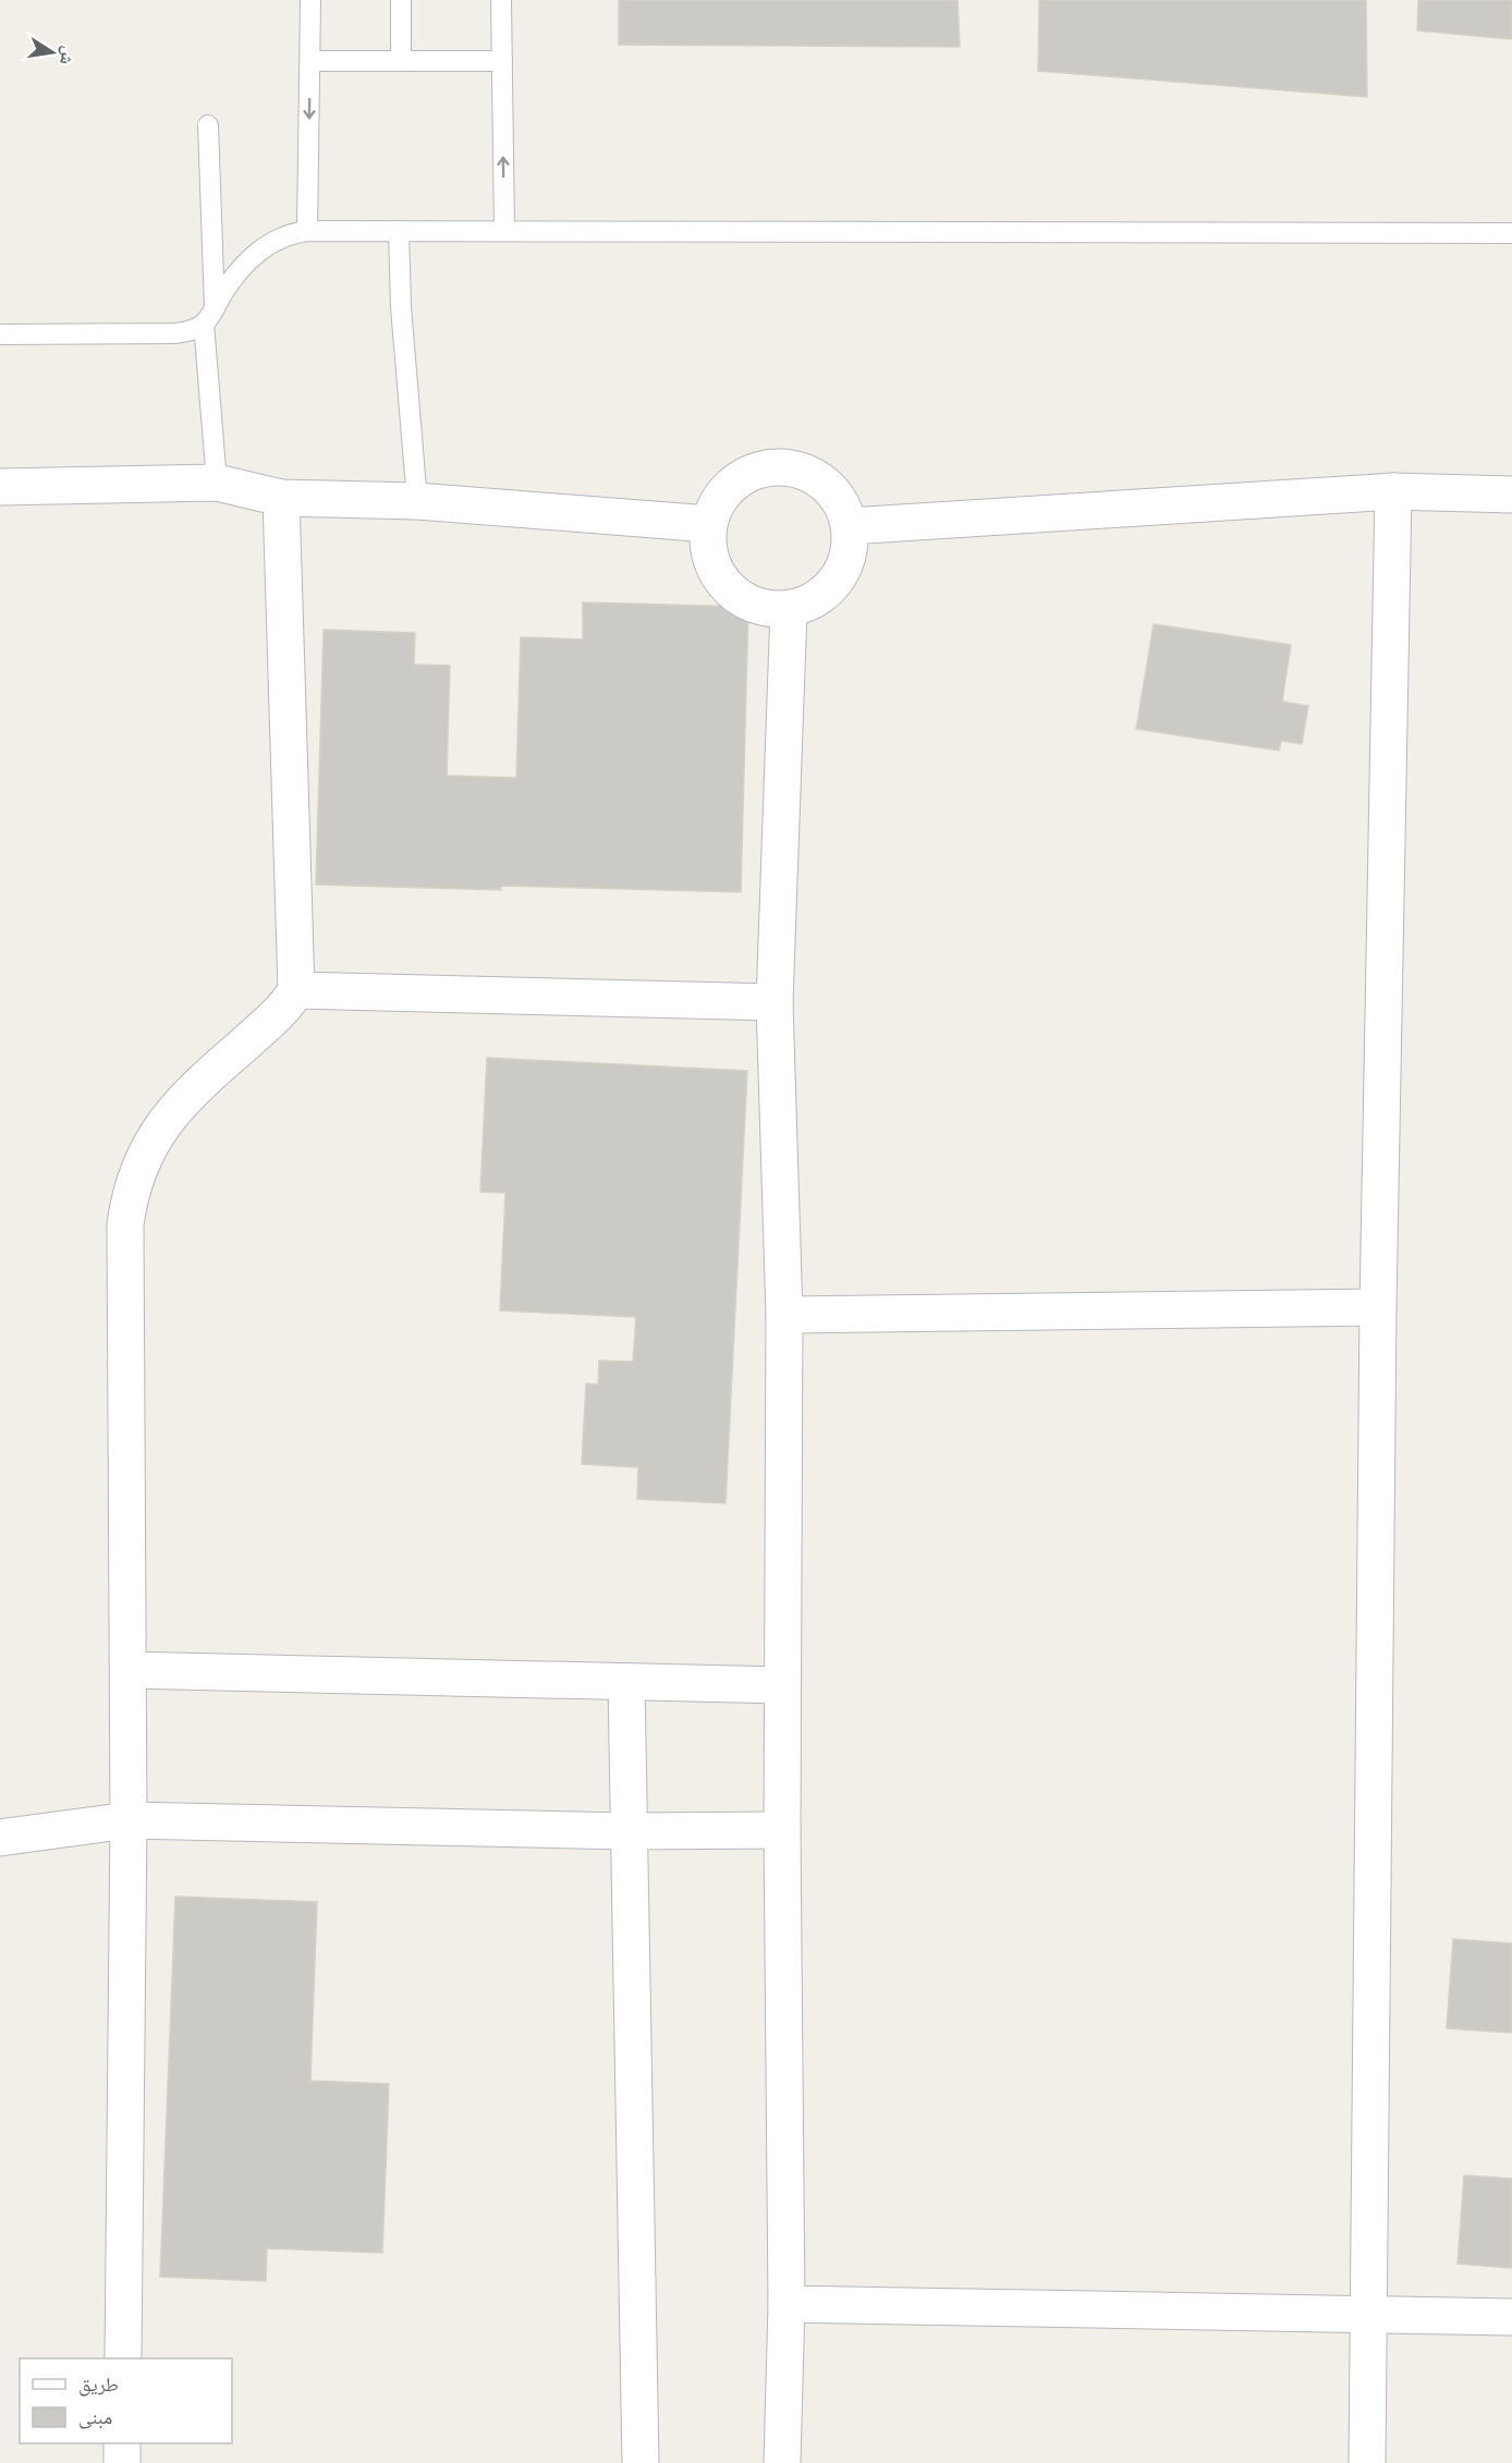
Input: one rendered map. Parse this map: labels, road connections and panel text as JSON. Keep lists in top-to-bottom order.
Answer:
{
  "legend": ["طريق", "مبنى"],
  "north": "right"
}
